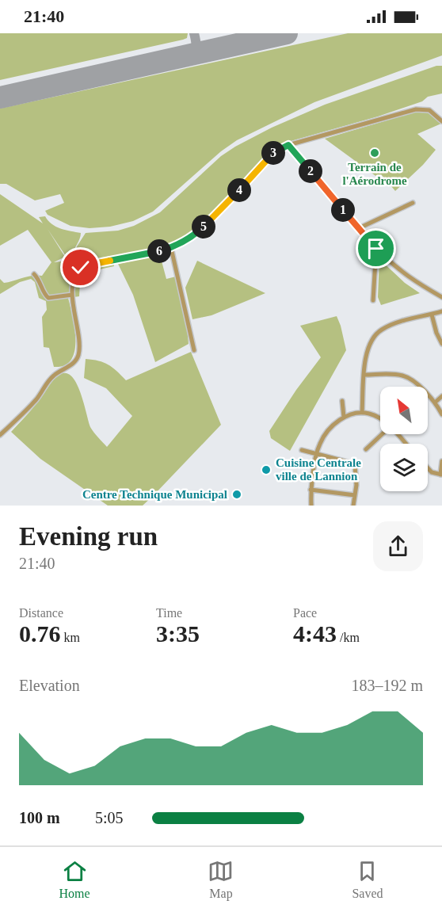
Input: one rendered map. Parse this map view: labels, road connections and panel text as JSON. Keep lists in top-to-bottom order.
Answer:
{
  "places": ["Terrain de l'Aérodrome", "Cuisine Centrale ville de Lannion", "Centre Technique Municipal"],
  "north": "top left",
  "page": {
    "status": "21:40",
    "pins": [
      "3",
      "2",
      "4",
      "1",
      "5",
      "6"
    ],
    "heading": ["Evening run", "21:40"],
    "stats": [
      ["Distance", "0.76 km"],
      ["Time", "3:35"],
      ["Pace", "4:43 /km"]
    ],
    "chart": ["Elevation", "183–192 m"],
    "list": [
      {
        "name": "100 m",
        "note": "5:05"
      }
    ],
    "tabs": ["Home", "Map", "Saved"]
  }
}
